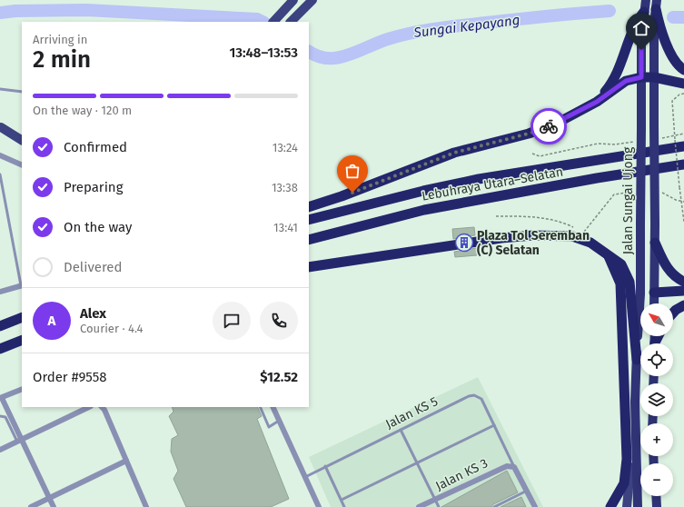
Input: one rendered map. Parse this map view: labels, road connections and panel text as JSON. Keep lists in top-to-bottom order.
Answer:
{
  "streets": {
    "highway": ["Lebuhraya Utara–Selatan", "Jalan Sungai Ujong"],
    "street": ["Jalan KS 3"],
    "lane": ["Jalan KS 5"]
  },
  "water": ["Sungai Kepayang"],
  "places": {
    "building": ["Plaza Tol Seremban (C) Selatan"]
  },
  "north": "top left",
  "page": {
    "heading": ["2 min", "Arriving in", "13:48–13:53"],
    "panel": [
      "Alex",
      "Courier · 4.4",
      "Order #9558",
      "$12.52"
    ],
    "bar": "On the way · 120 m",
    "list": [
      ["Confirmed", "13:24"],
      ["Preparing", "13:38"],
      ["On the way", "13:41"],
      "Delivered"
    ],
    "round": "A",
    "map_buttons": ["+", "−"]
  }
}
